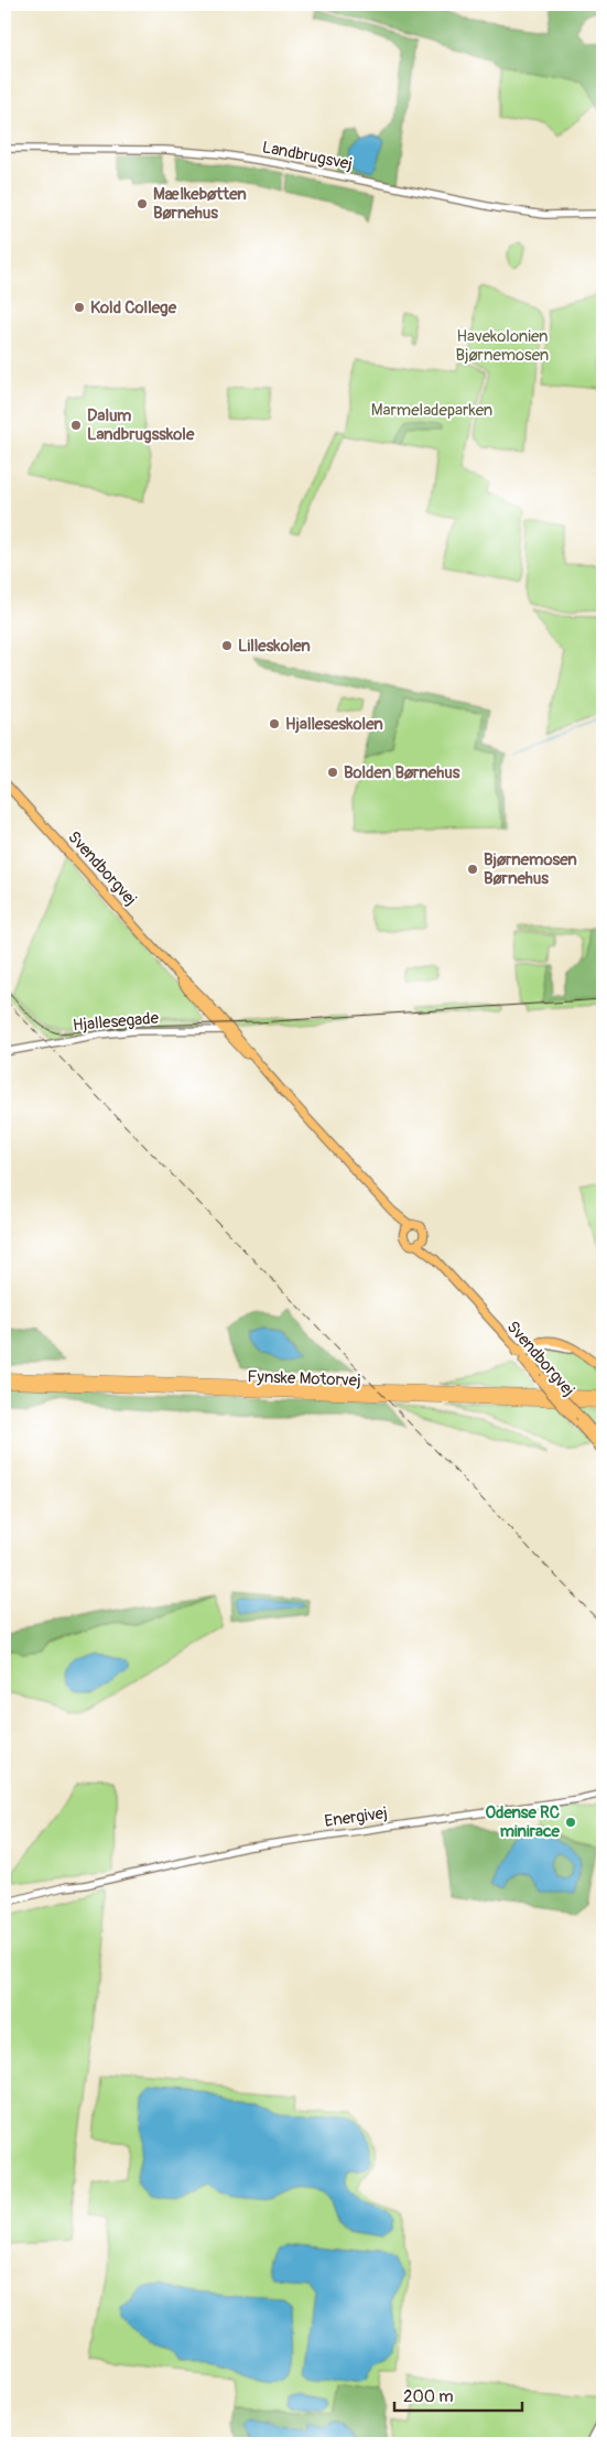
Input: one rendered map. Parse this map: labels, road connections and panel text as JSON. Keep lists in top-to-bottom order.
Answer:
{
  "streets": {
    "highway": ["Fynske Motorvej"],
    "main road": ["Svendborgvej"],
    "street": ["Landbrugsvej", "Hjallesegade", "Energivej"]
  },
  "crossings": [
    ["Svendborgvej", "Hjallesegade"]
  ],
  "parks": ["Havekolonien Bjørnemosen", "Marmeladeparken"],
  "places": [
    "Mælkebøtten Børnehus",
    "Kold College",
    "Dalum Landbrugsskole",
    "Lilleskolen",
    "Hjalleseskolen",
    "Bolden Børnehus",
    "Bjørnemosen Børnehus",
    "Odense RC minirace"
  ],
  "scale_bar": "200 m"
}
